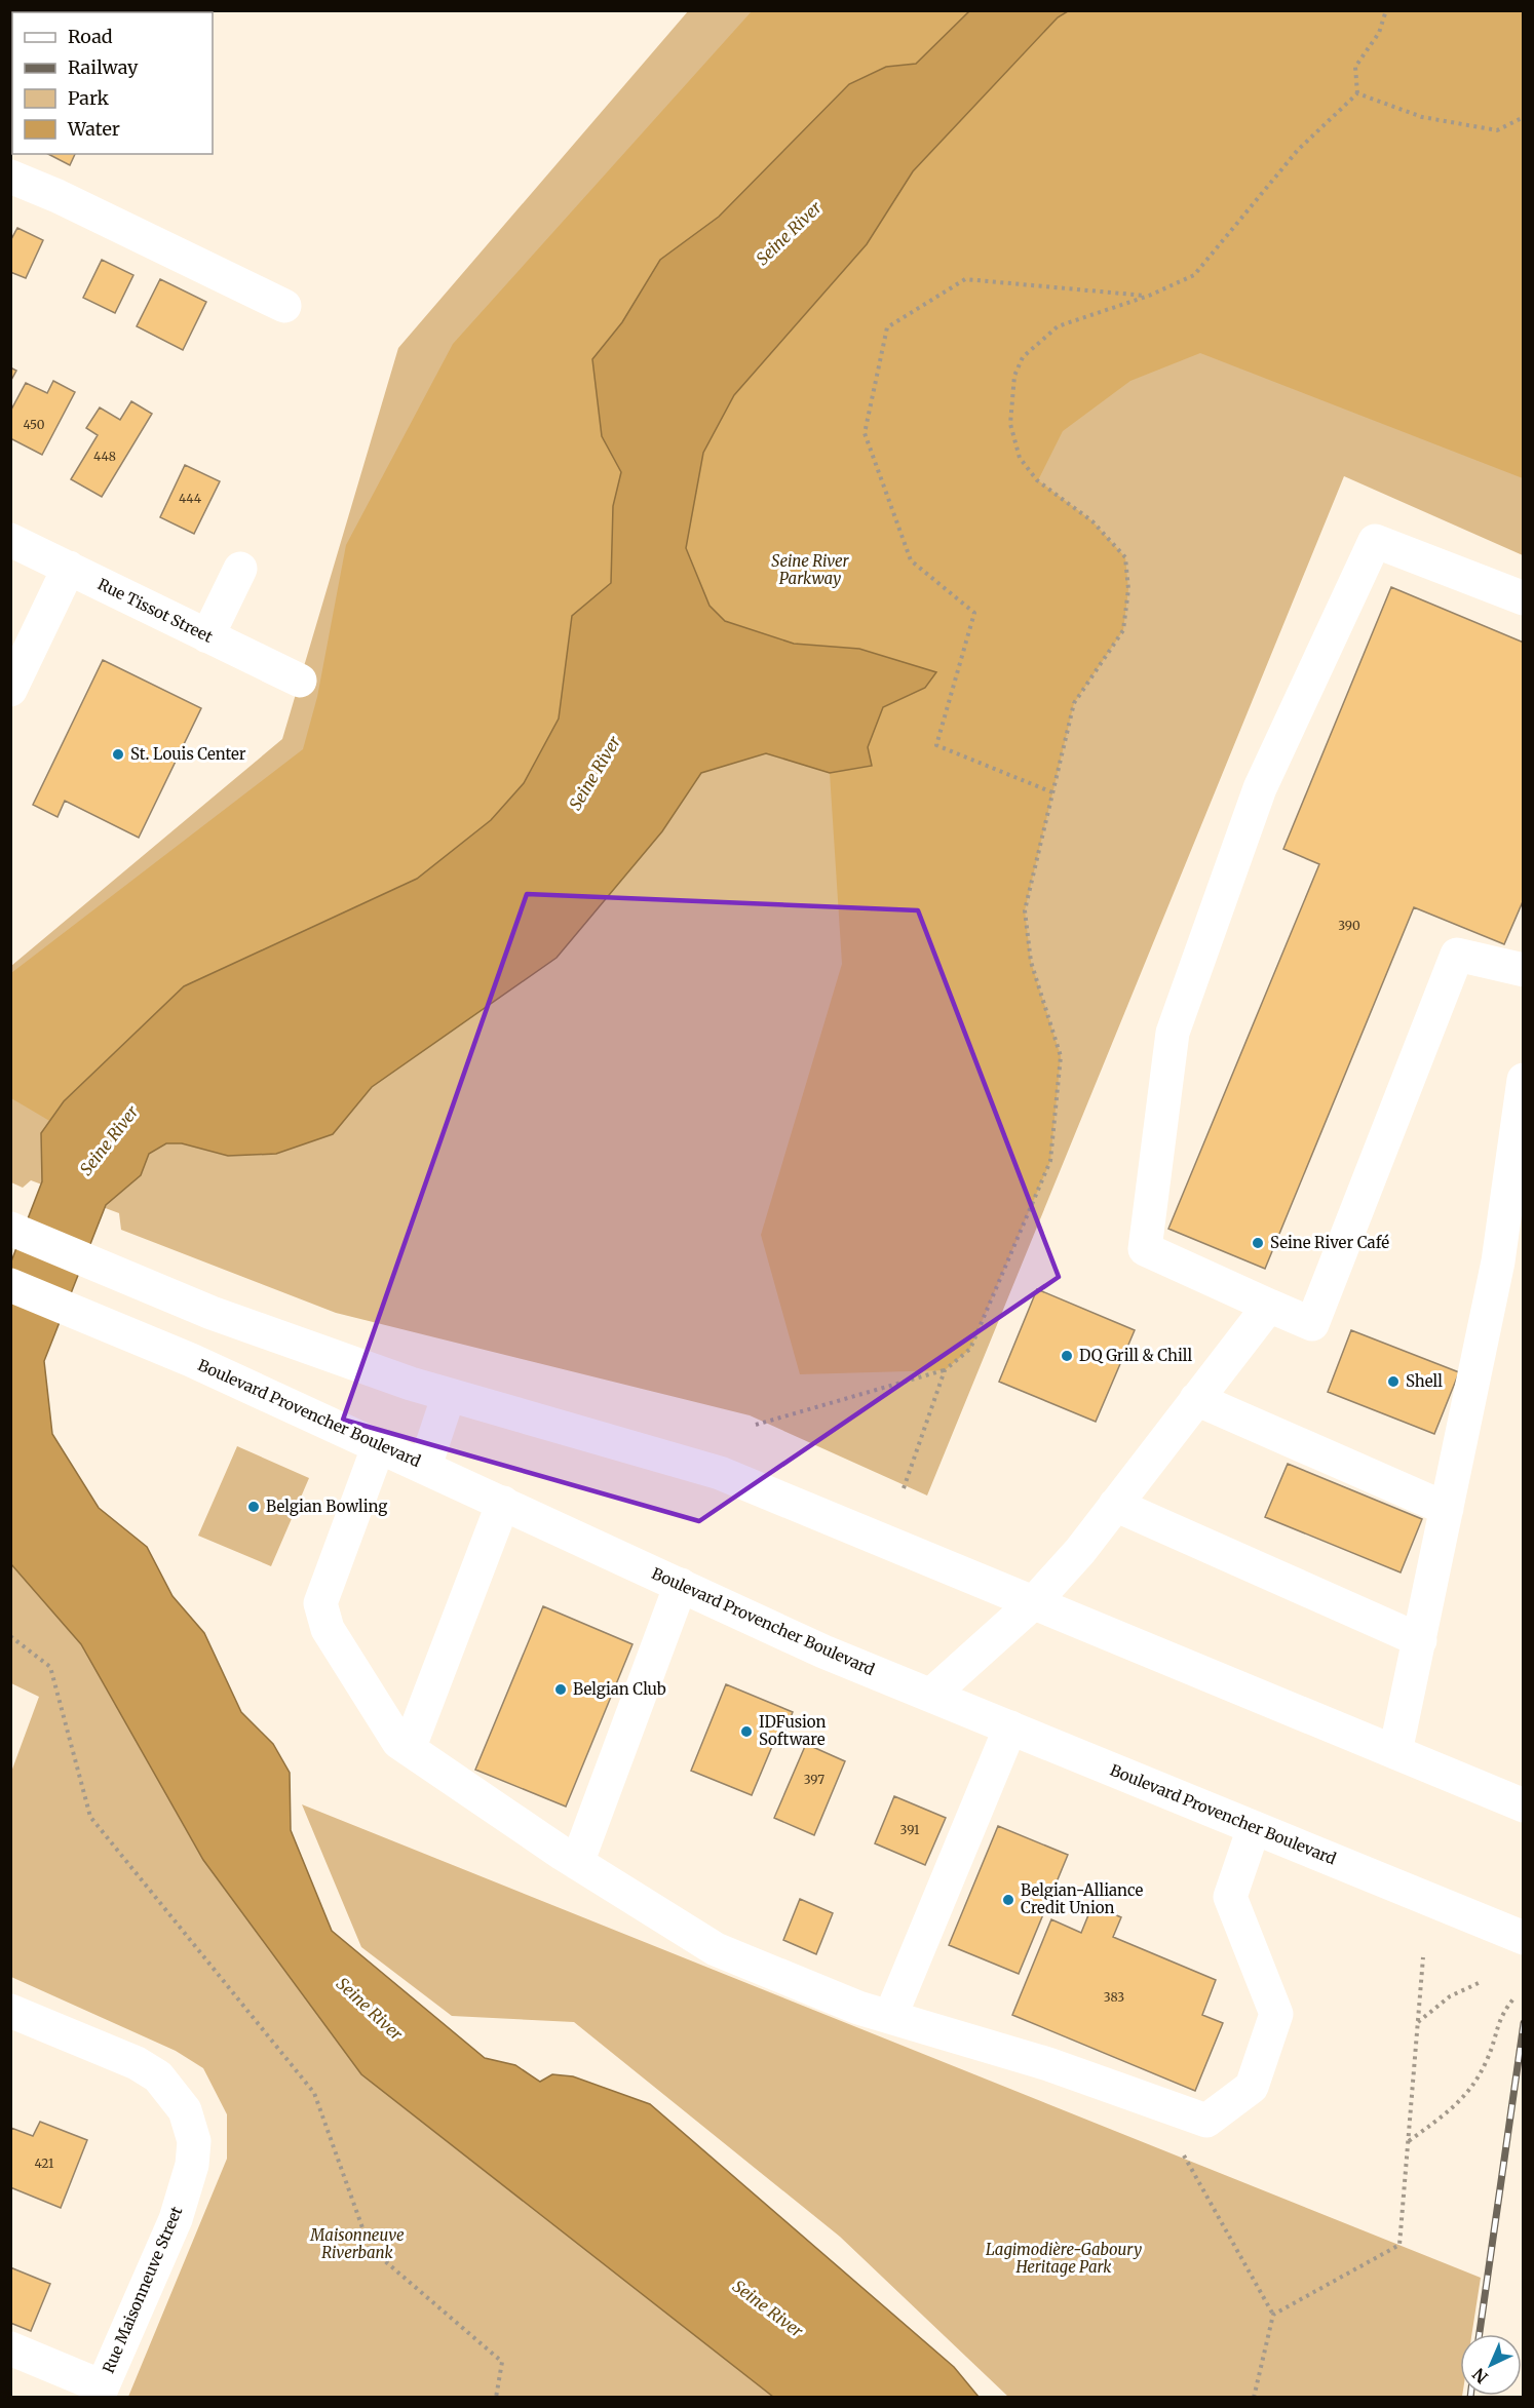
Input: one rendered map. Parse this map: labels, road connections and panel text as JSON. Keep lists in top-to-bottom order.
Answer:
{
  "streets": {
    "main road": ["Rue Tissot Street", "Boulevard Provencher Boulevard", "Rue Maisonneuve Street"]
  },
  "water": ["Seine River"],
  "parks": ["Seine River Parkway", "Maisonneuve Riverbank", "Lagimodière-Gaboury Heritage Park"],
  "places": [
    "St. Louis Center",
    "Seine River Café",
    "DQ Grill & Chill",
    "Shell",
    "Belgian Bowling",
    "Belgian Club",
    "IDFusion Software",
    "Belgian-Alliance Credit Union"
  ],
  "house_numbers": [
    "450",
    "448",
    "444",
    "390",
    "397",
    "391",
    "383",
    "421"
  ],
  "legend": [
    "Road",
    "Railway",
    "Park",
    "Water"
  ],
  "north": "bottom left"
}
